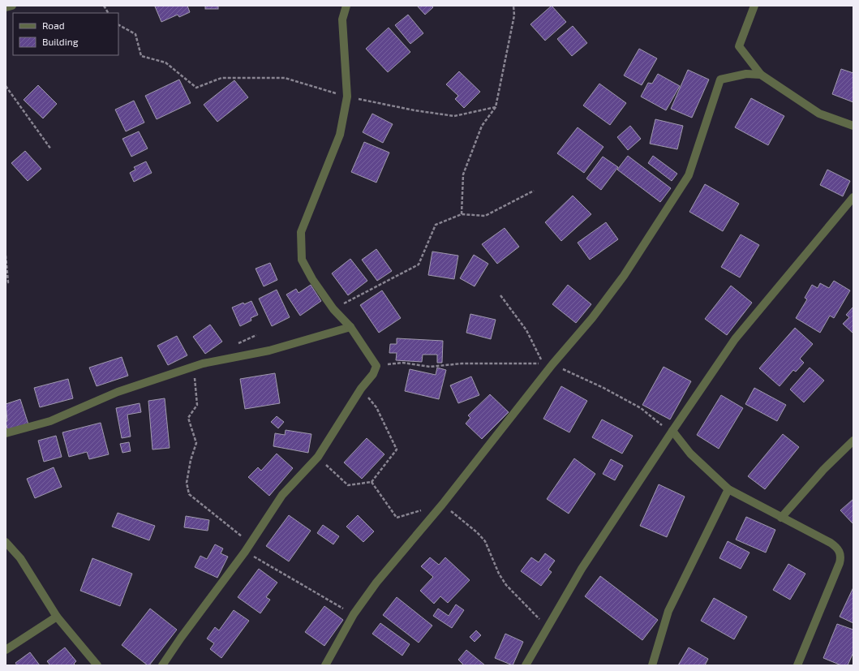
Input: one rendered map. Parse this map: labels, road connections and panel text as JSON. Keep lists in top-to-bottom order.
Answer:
{
  "legend": ["Road", "Building"]
}
